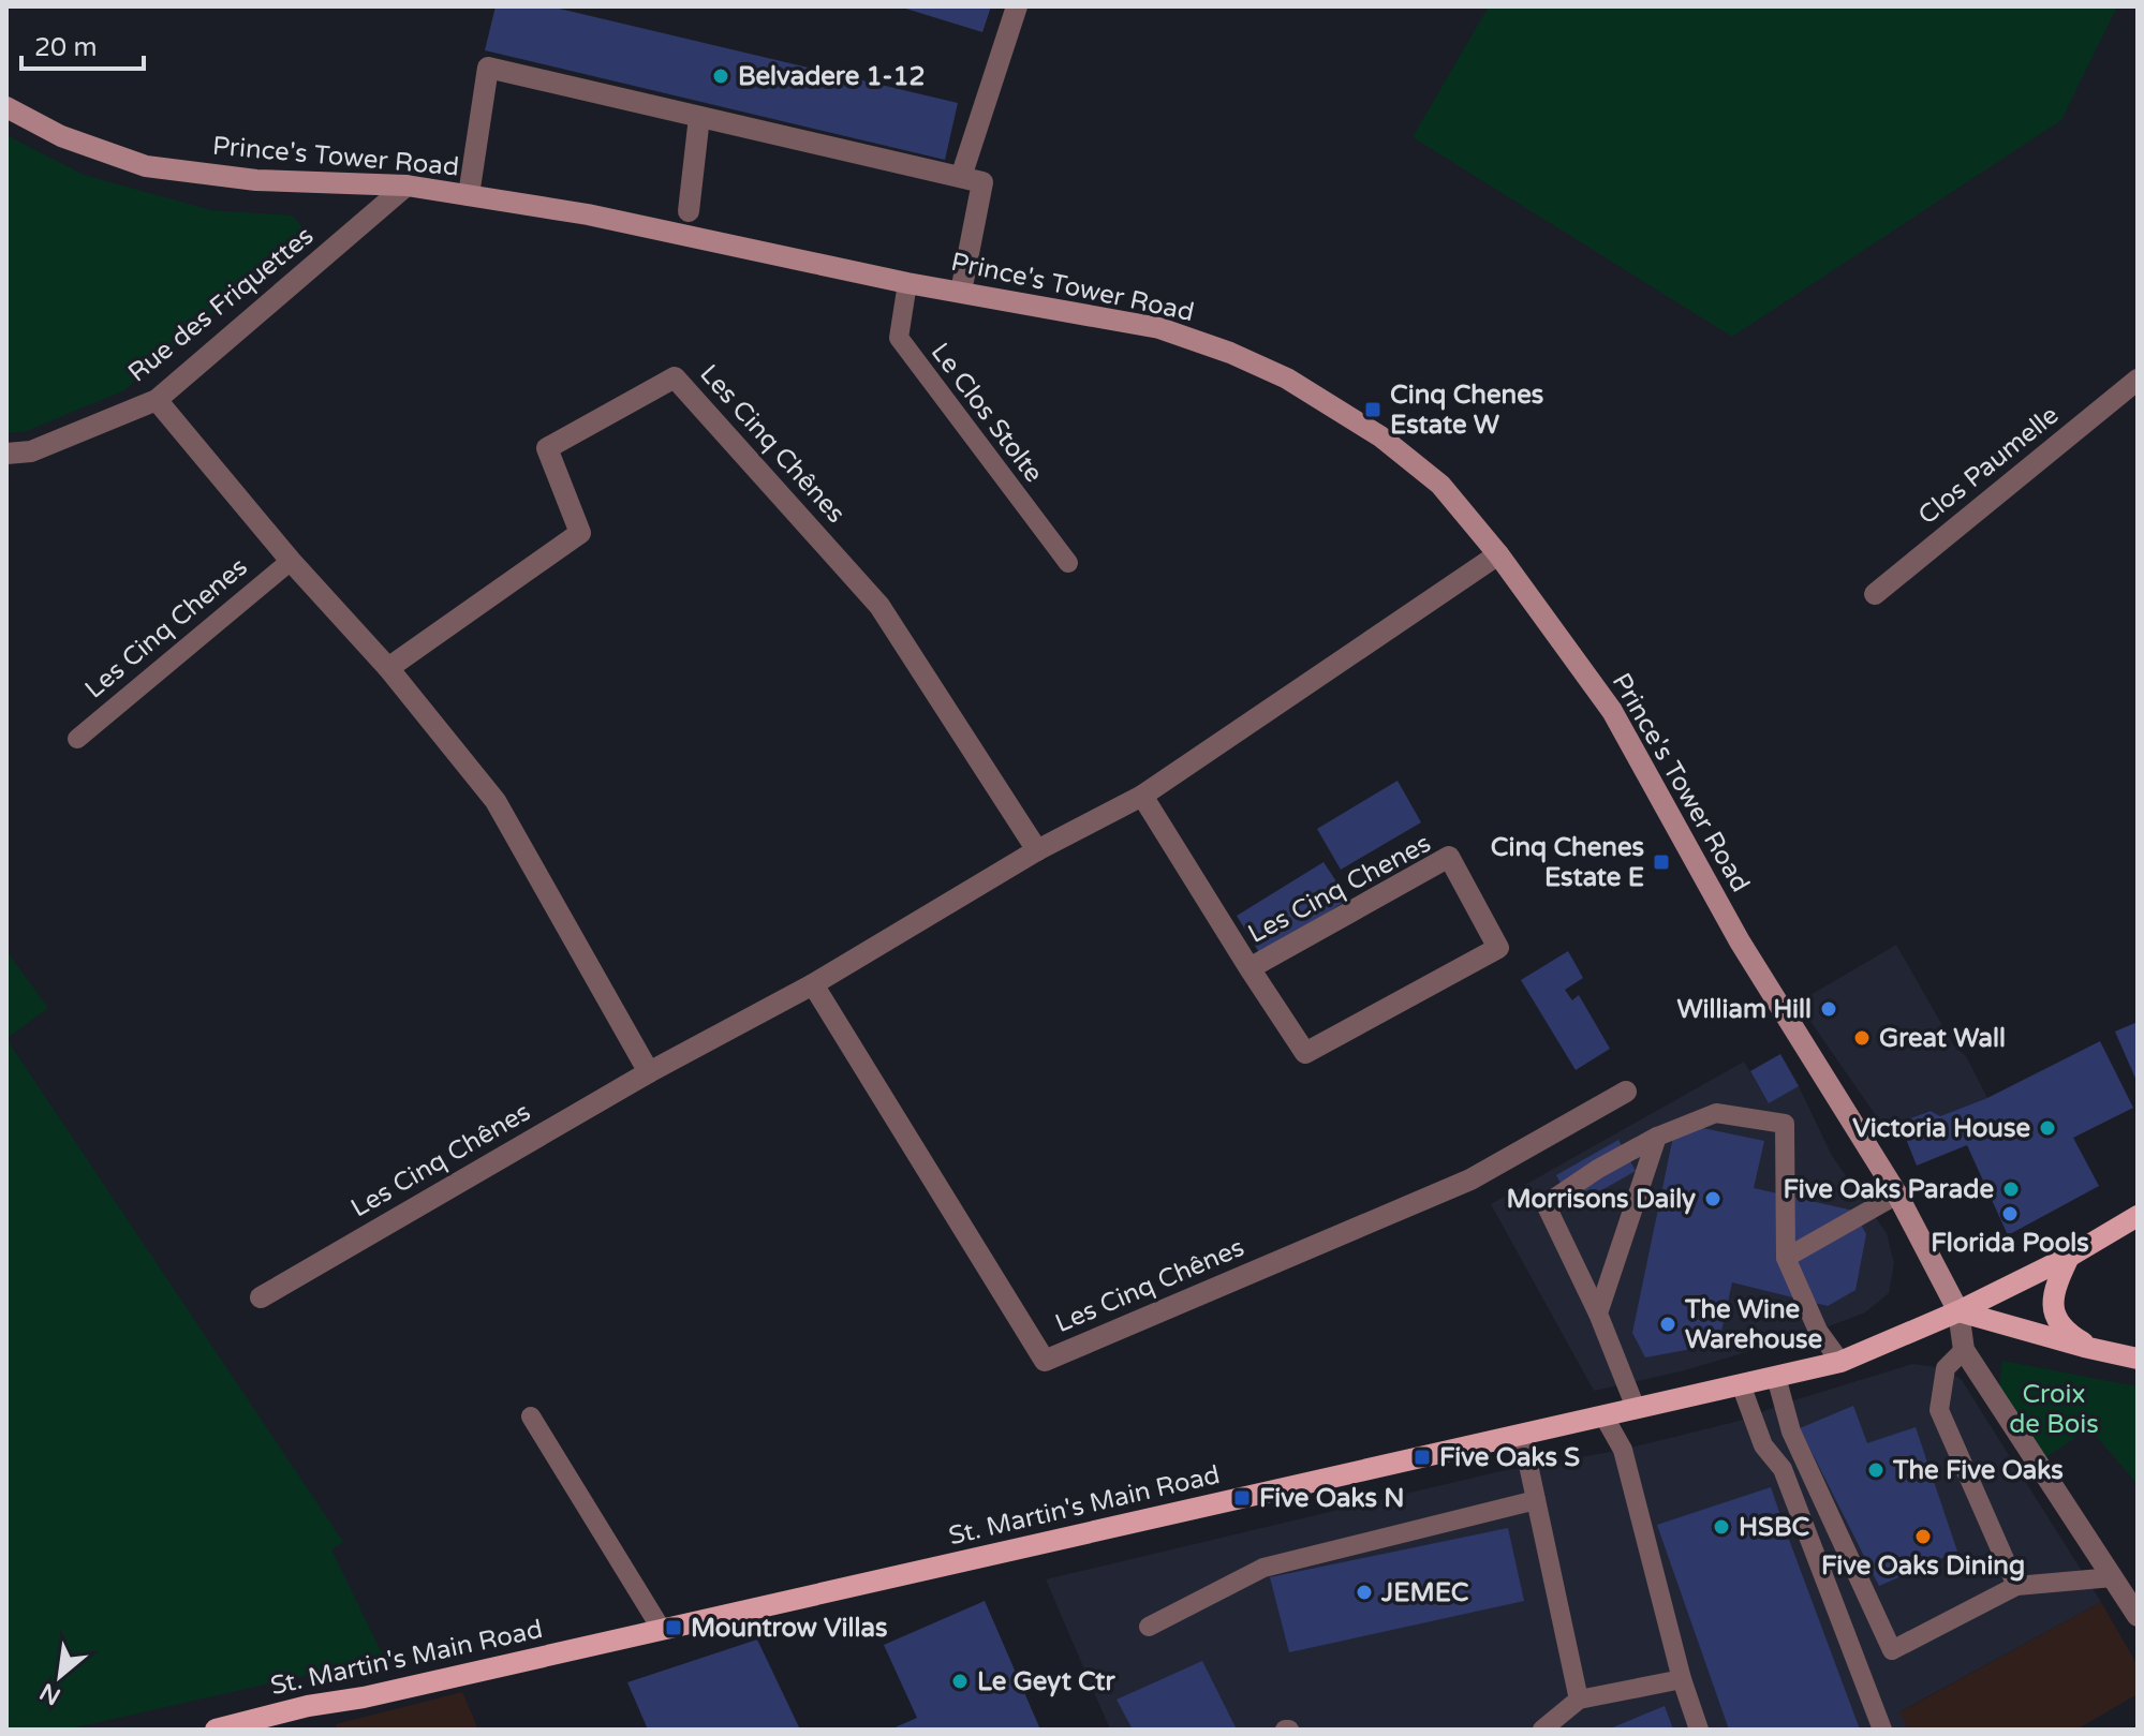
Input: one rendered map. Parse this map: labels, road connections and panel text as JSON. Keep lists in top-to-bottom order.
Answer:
{
  "streets": {
    "main road": ["Prince's Tower Road", "St. Martin's Main Road"],
    "street": [
      "Rue des Friquettes",
      "Les Cinq Chênes",
      "Clos Paumelle",
      "Les Cinq Chenes"
    ],
    "lane": ["Le Clos Stolte"]
  },
  "crossings": [
    ["Prince's Tower Road", "Rue des Friquettes"],
    ["Prince's Tower Road", "Le Clos Stolte"],
    ["Prince's Tower Road", "St. Martin's Main Road"],
    ["Les Cinq Chênes", "Les Cinq Chenes"]
  ],
  "parks": ["Croix de Bois"],
  "places": {
    "other": [
      "Belvadere 1-12",
      "William Hill",
      "Great Wall",
      "Victoria House",
      "Five Oaks Parade",
      "Morrisons Daily",
      "Florida Pools",
      "The Wine Warehouse",
      "The Five Oaks",
      "HSBC",
      "Five Oaks Dining",
      "JEMEC",
      "Le Geyt Ctr"
    ],
    "transit": [
      "Cinq Chenes Estate W",
      "Cinq Chenes Estate E",
      "Five Oaks S",
      "Five Oaks N",
      "Mountrow Villas"
    ]
  },
  "scale_bar": "20 m",
  "north": "bottom left"
}
